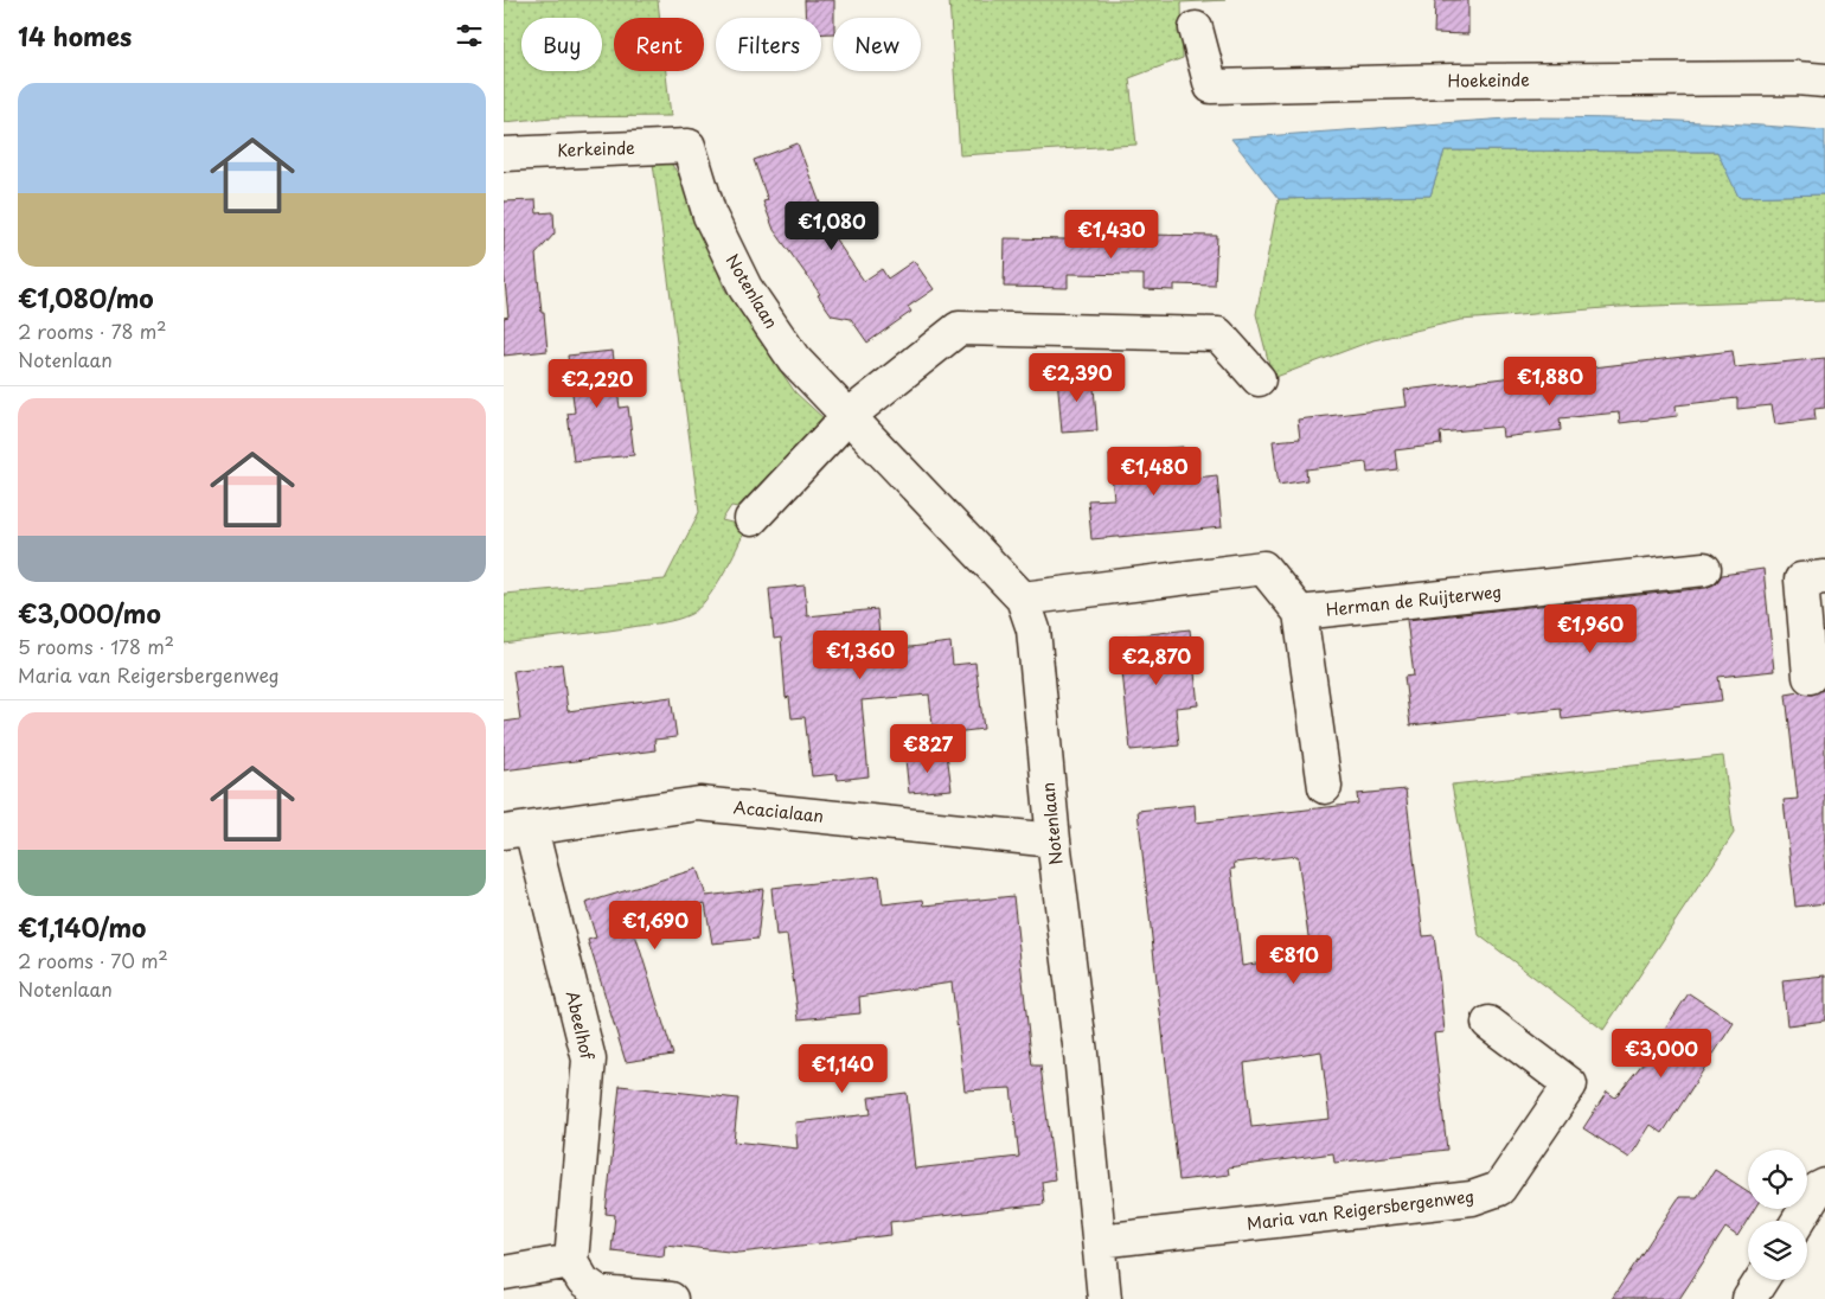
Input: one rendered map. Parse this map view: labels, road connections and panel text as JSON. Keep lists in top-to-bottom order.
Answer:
{
  "streets": {
    "street": [
      "Hoekeinde",
      "Kerkeinde",
      "Notenlaan",
      "Herman de Ruijterweg",
      "Acacialaan",
      "Abeelhof",
      "Maria van Reigersbergenweg"
    ]
  },
  "crossings": [
    ["Kerkeinde", "Notenlaan"],
    ["Notenlaan", "Acacialaan"],
    ["Notenlaan", "Maria van Reigersbergenweg"],
    ["Acacialaan", "Abeelhof"]
  ],
  "page": {
    "heading": "14 homes",
    "chip": [
      "Buy",
      "Rent",
      "Filters",
      "New"
    ],
    "list": [
      {
        "name": "€1,080/mo",
        "note": "2 rooms · 78 m² · Notenlaan"
      },
      {
        "name": "€3,000/mo",
        "note": "5 rooms · 178 m² · Maria van Reigersbergenweg"
      },
      {
        "name": "€1,140/mo",
        "note": "2 rooms · 70 m² · Notenlaan"
      }
    ],
    "price": [
      "€1,080",
      "€1,430",
      "€2,390",
      "€1,880",
      "€2,220",
      "€1,480",
      "€1,960",
      "€1,360",
      "€2,870",
      "€827",
      "€1,690",
      "€810",
      "€3,000",
      "€1,140"
    ]
  }
}
